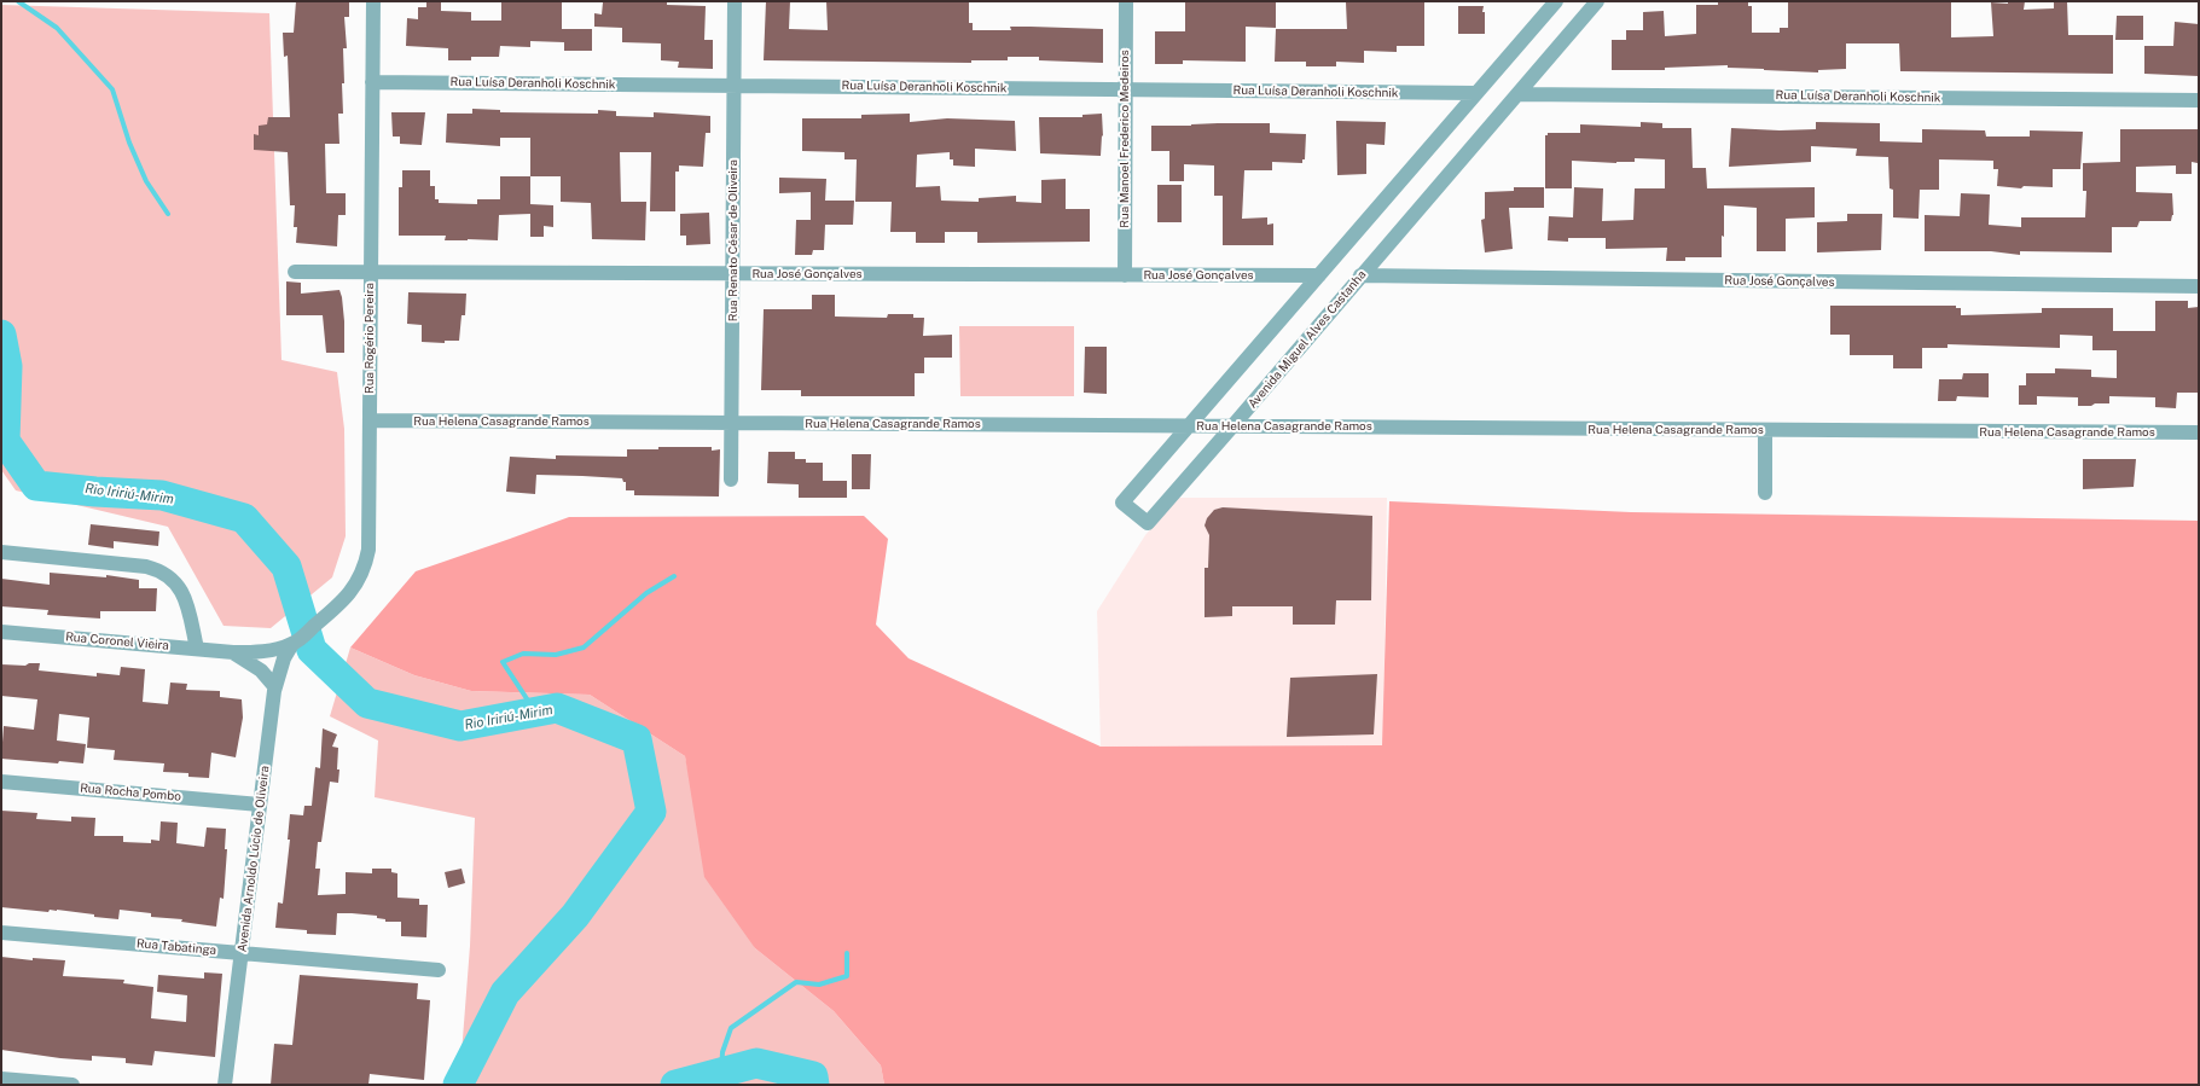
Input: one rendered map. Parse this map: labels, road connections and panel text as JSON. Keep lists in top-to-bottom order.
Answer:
{
  "streets": {
    "street": [
      "Rua Luísa Deranholi Koschnik",
      "Rua Manoel Frederico Medeiros",
      "Rua Renato César de Oliveira",
      "Rua José Gonçalves",
      "Rua Rogério Pereira",
      "Avenida Miguel Alves Castanha",
      "Rua Helena Casagrande Ramos",
      "Rua Coronel Vieira",
      "Rua Rocha Pombo",
      "Avenida Arnoldo Lúcio de Oliveira",
      "Rua Tabatinga"
    ]
  },
  "crossings": [
    ["Rua Luísa Deranholi Koschnik", "Rua Manoel Frederico Medeiros"],
    ["Rua Luísa Deranholi Koschnik", "Rua Renato César de Oliveira"],
    ["Rua Luísa Deranholi Koschnik", "Rua Rogério Pereira"],
    ["Rua Luísa Deranholi Koschnik", "Avenida Miguel Alves Castanha"],
    ["Rua Manoel Frederico Medeiros", "Rua José Gonçalves"],
    ["Rua Renato César de Oliveira", "Rua José Gonçalves"],
    ["Rua Renato César de Oliveira", "Rua Helena Casagrande Ramos"],
    ["Rua José Gonçalves", "Rua Rogério Pereira"],
    ["Rua José Gonçalves", "Avenida Miguel Alves Castanha"],
    ["Rua Rogério Pereira", "Rua Helena Casagrande Ramos"],
    ["Rua Rogério Pereira", "Rua Coronel Vieira"],
    ["Rua Rogério Pereira", "Avenida Arnoldo Lúcio de Oliveira"],
    ["Avenida Miguel Alves Castanha", "Rua Helena Casagrande Ramos"],
    ["Rua Coronel Vieira", "Avenida Arnoldo Lúcio de Oliveira"],
    ["Rua Rocha Pombo", "Avenida Arnoldo Lúcio de Oliveira"],
    ["Avenida Arnoldo Lúcio de Oliveira", "Rua Tabatinga"]
  ],
  "water": ["Rio Iririú-Mirim"]
}
